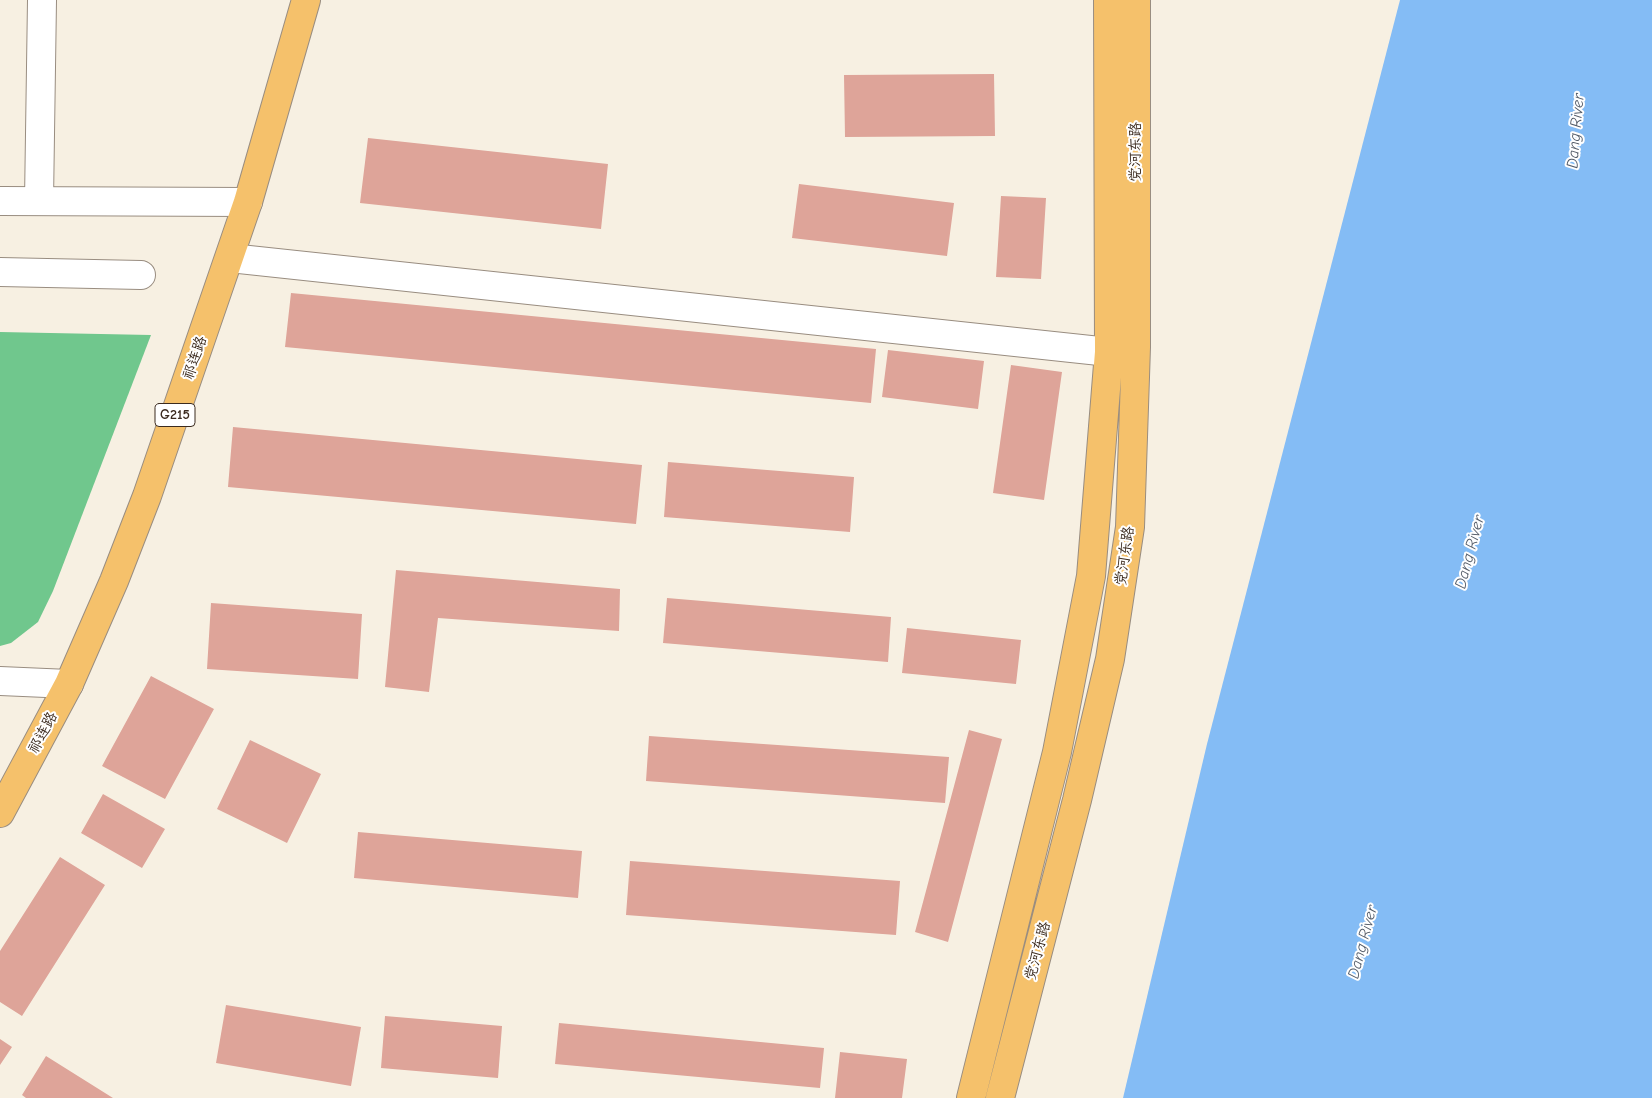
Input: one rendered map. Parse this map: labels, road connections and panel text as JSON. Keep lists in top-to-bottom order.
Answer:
{
  "streets": {
    "main road": ["党河东路", "祁连路", "G215"]
  },
  "water": ["Dang River"]
}
